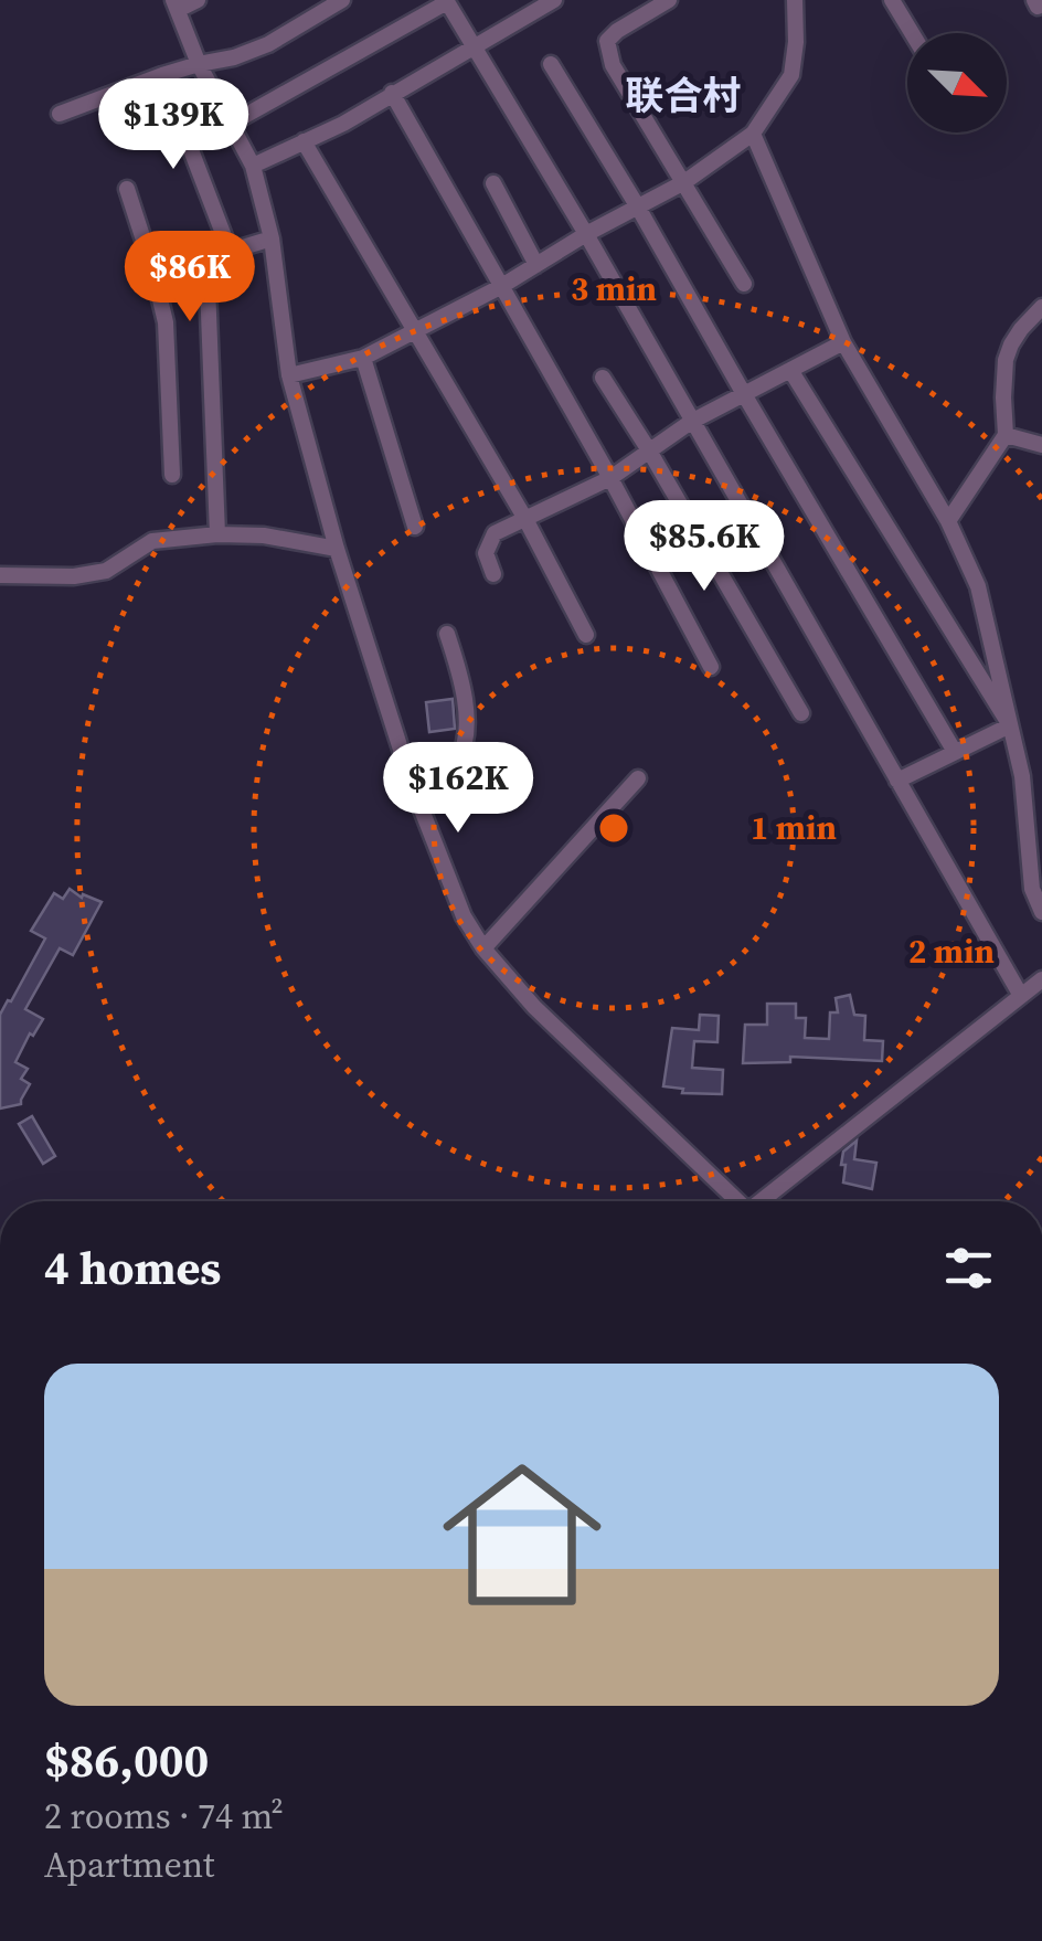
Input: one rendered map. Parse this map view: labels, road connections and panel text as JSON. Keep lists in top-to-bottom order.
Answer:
{
  "districts": ["联合村"],
  "north": "bottom right",
  "page": {
    "price": [
      "$139K",
      "$86K",
      "$85.6K",
      "$162K"
    ],
    "heading": "4 homes",
    "list": [
      {
        "name": "$86,000",
        "note": "2 rooms · 74 m² · Apartment"
      }
    ]
  },
  "rings": ["3 min", "1 min", "2 min"]
}
